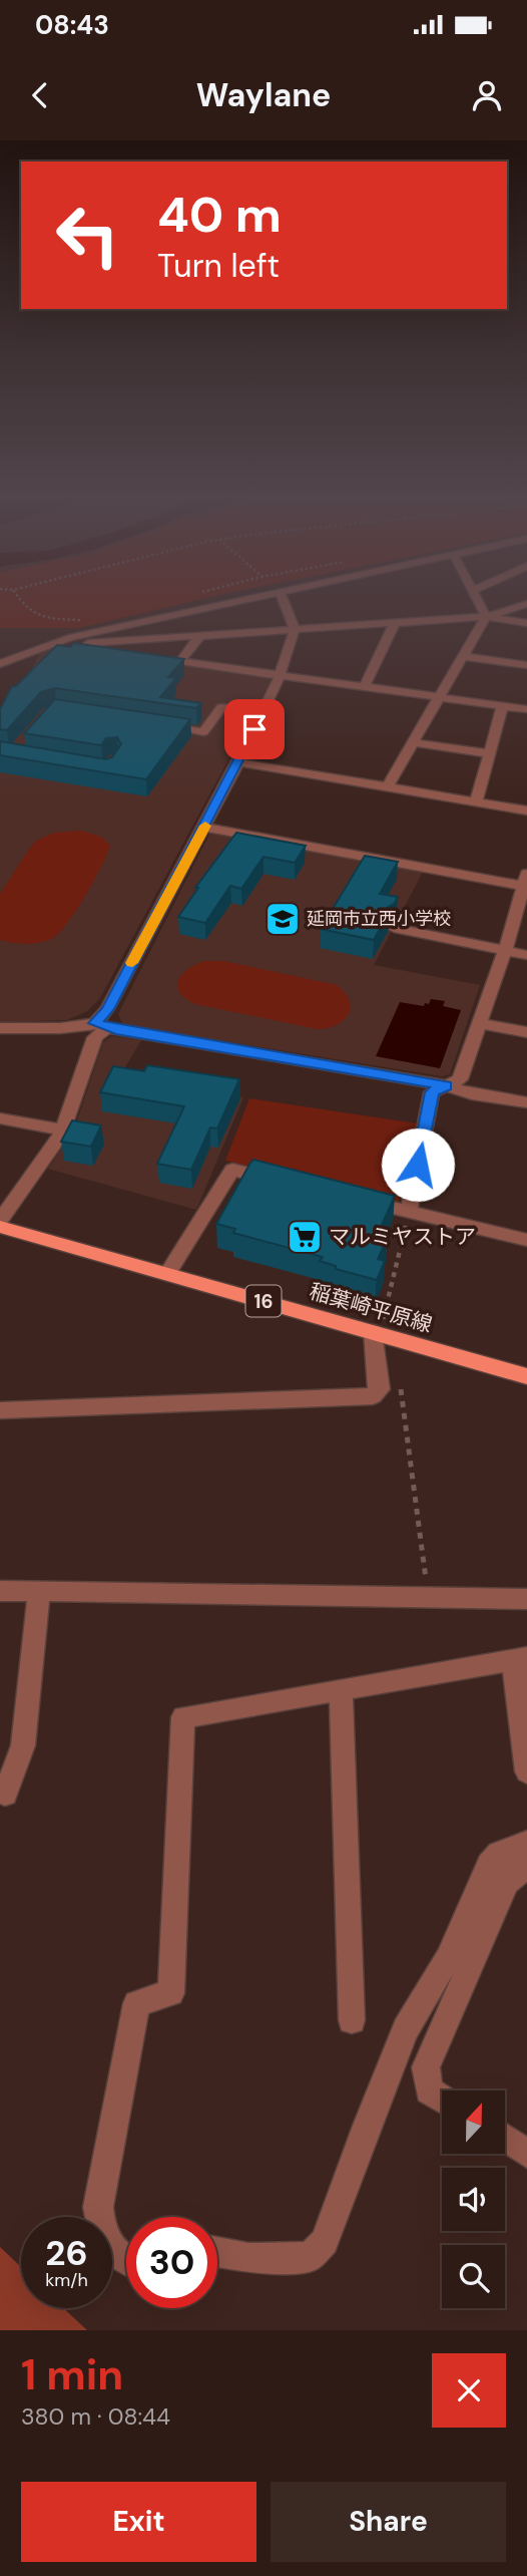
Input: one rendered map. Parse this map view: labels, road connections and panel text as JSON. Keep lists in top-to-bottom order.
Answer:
{
  "streets": {
    "main road": ["16", "稲葉崎平原線"]
  },
  "places": {
    "school or university": ["延岡市立西小学校"],
    "supermarket": ["マルミヤストア"]
  },
  "north": "top",
  "page": {
    "status": "08:43",
    "header": "Waylane",
    "turn": ["40 m", "Turn left"],
    "speed": "26 km/h",
    "limit": "30",
    "heading": ["1 min", "380 m · 08:44"],
    "buttons": ["Exit", "Share"]
  }
}
